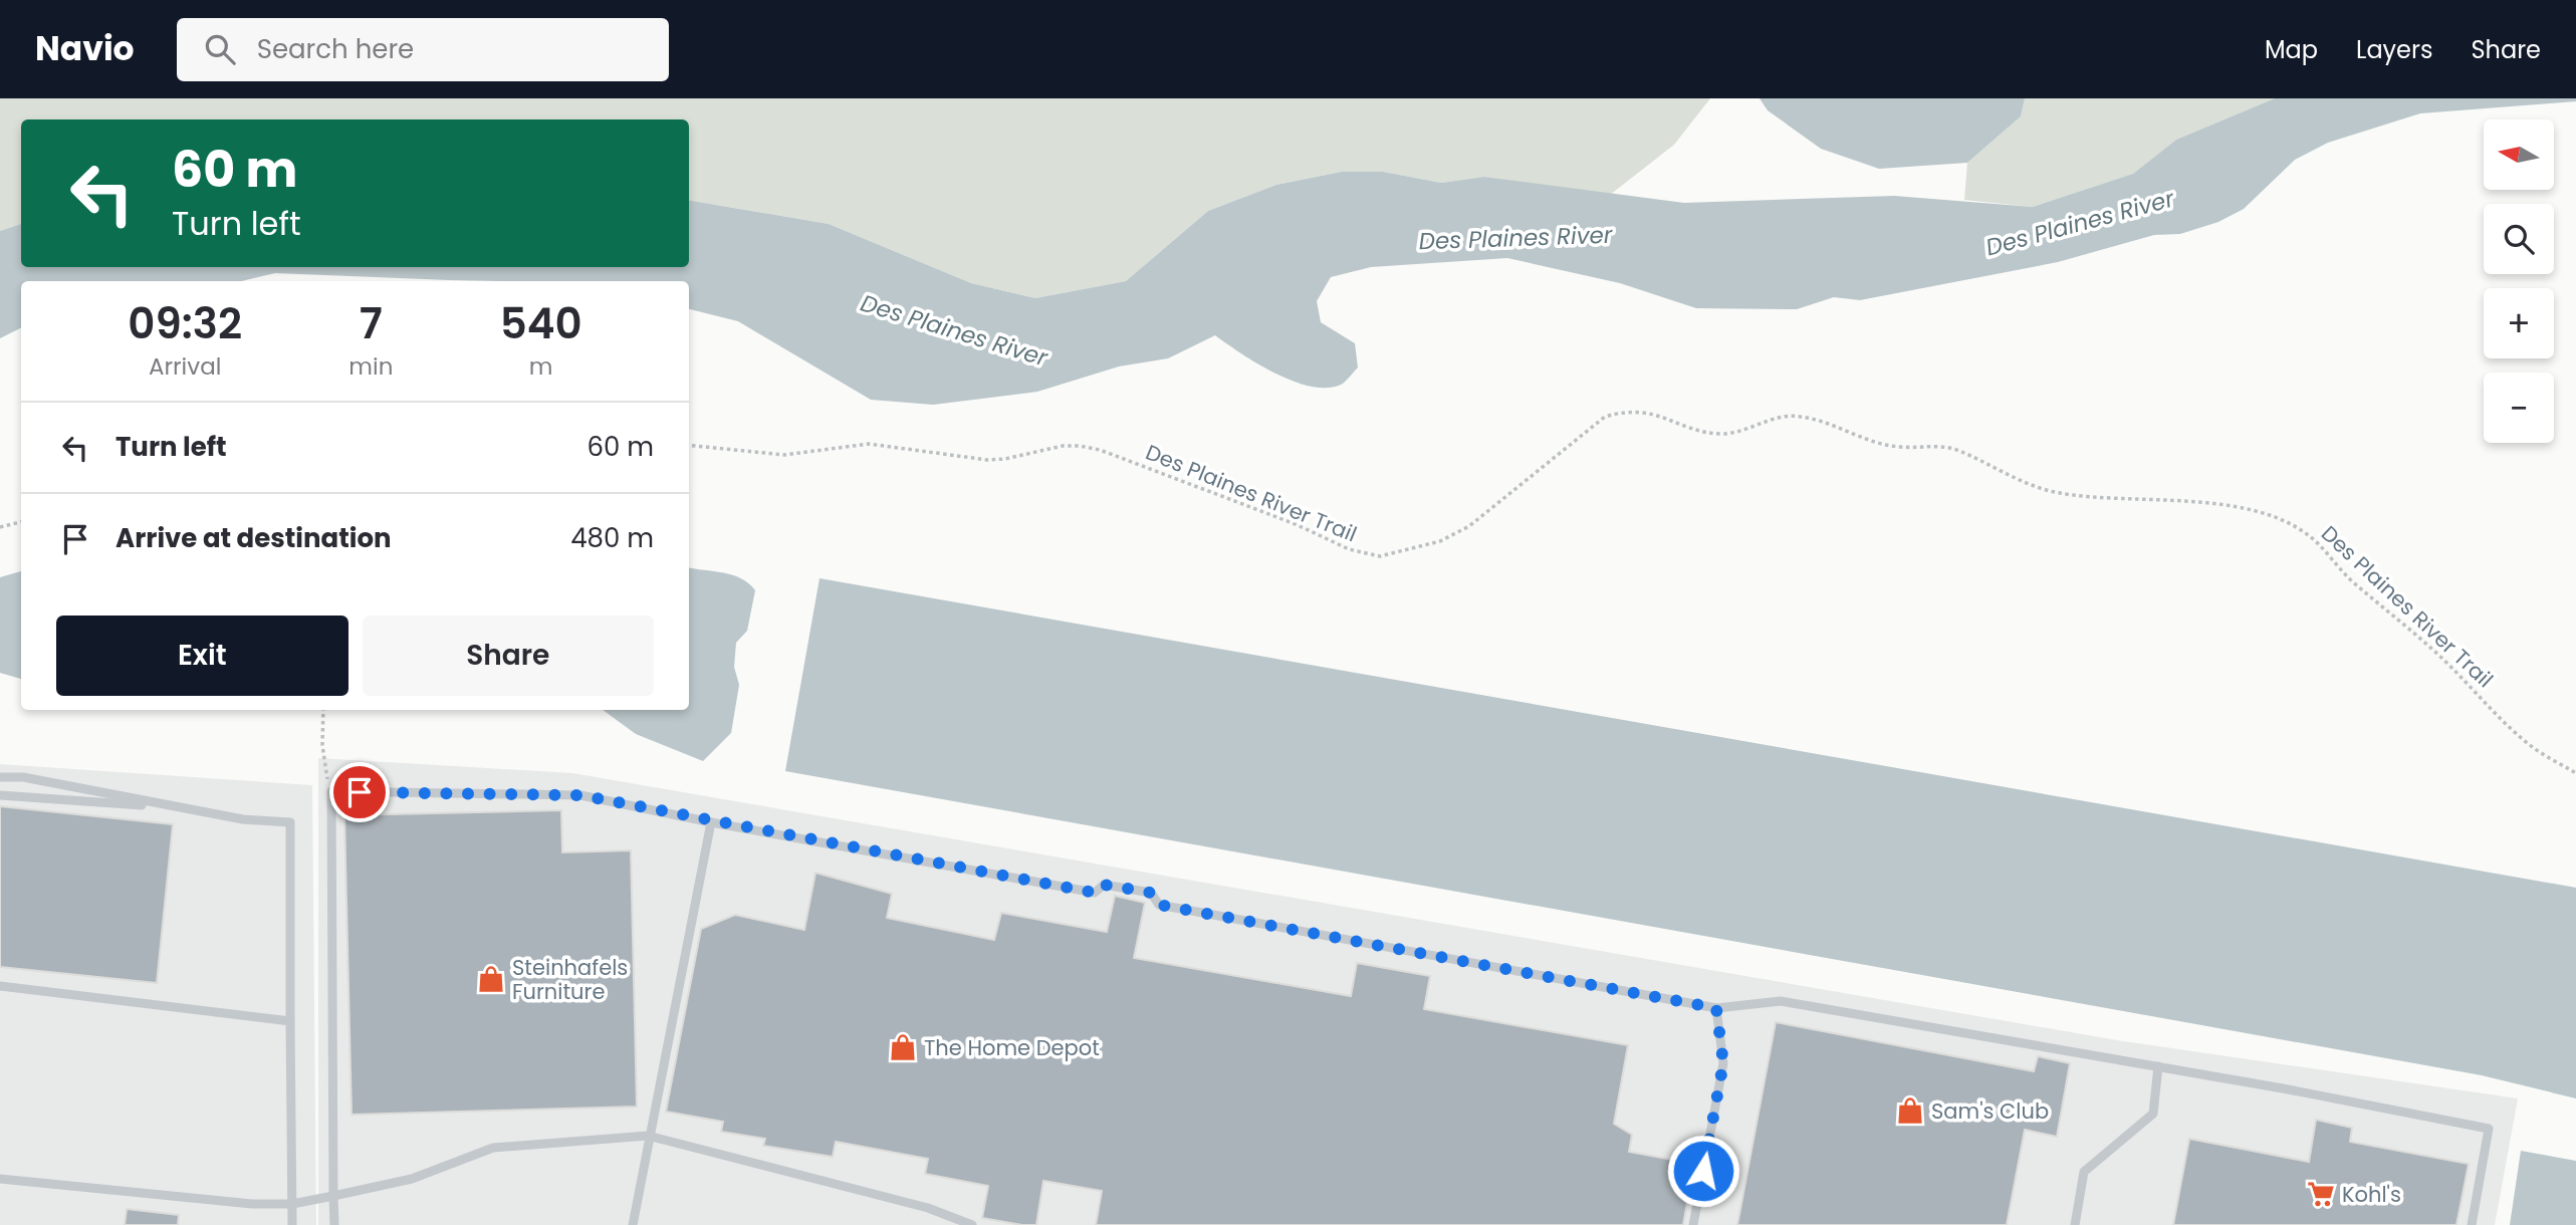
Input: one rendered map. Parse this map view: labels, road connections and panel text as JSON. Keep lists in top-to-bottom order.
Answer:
{
  "streets": {
    "path": ["Des Plaines River Trail"]
  },
  "water": ["Des Plaines River"],
  "places": {
    "shop": ["Steinhafels Furniture", "The Home Depot", "Sam's Club"],
    "supermarket": ["Kohl's"]
  },
  "north": "left",
  "page": {
    "header": "Navio",
    "search": "Search here",
    "nav": ["Map", "Layers", "Share"],
    "map_buttons": ["+", "−"],
    "turn": ["60 m", "Turn left"],
    "eta": [
      "09:32",
      "Arrival",
      "7",
      "min",
      "540",
      "m"
    ],
    "list": [
      {
        "name": "Turn left",
        "value": "60 m"
      },
      {
        "name": "Arrive at destination",
        "value": "480 m"
      }
    ],
    "buttons": ["Exit", "Share"]
  }
}
